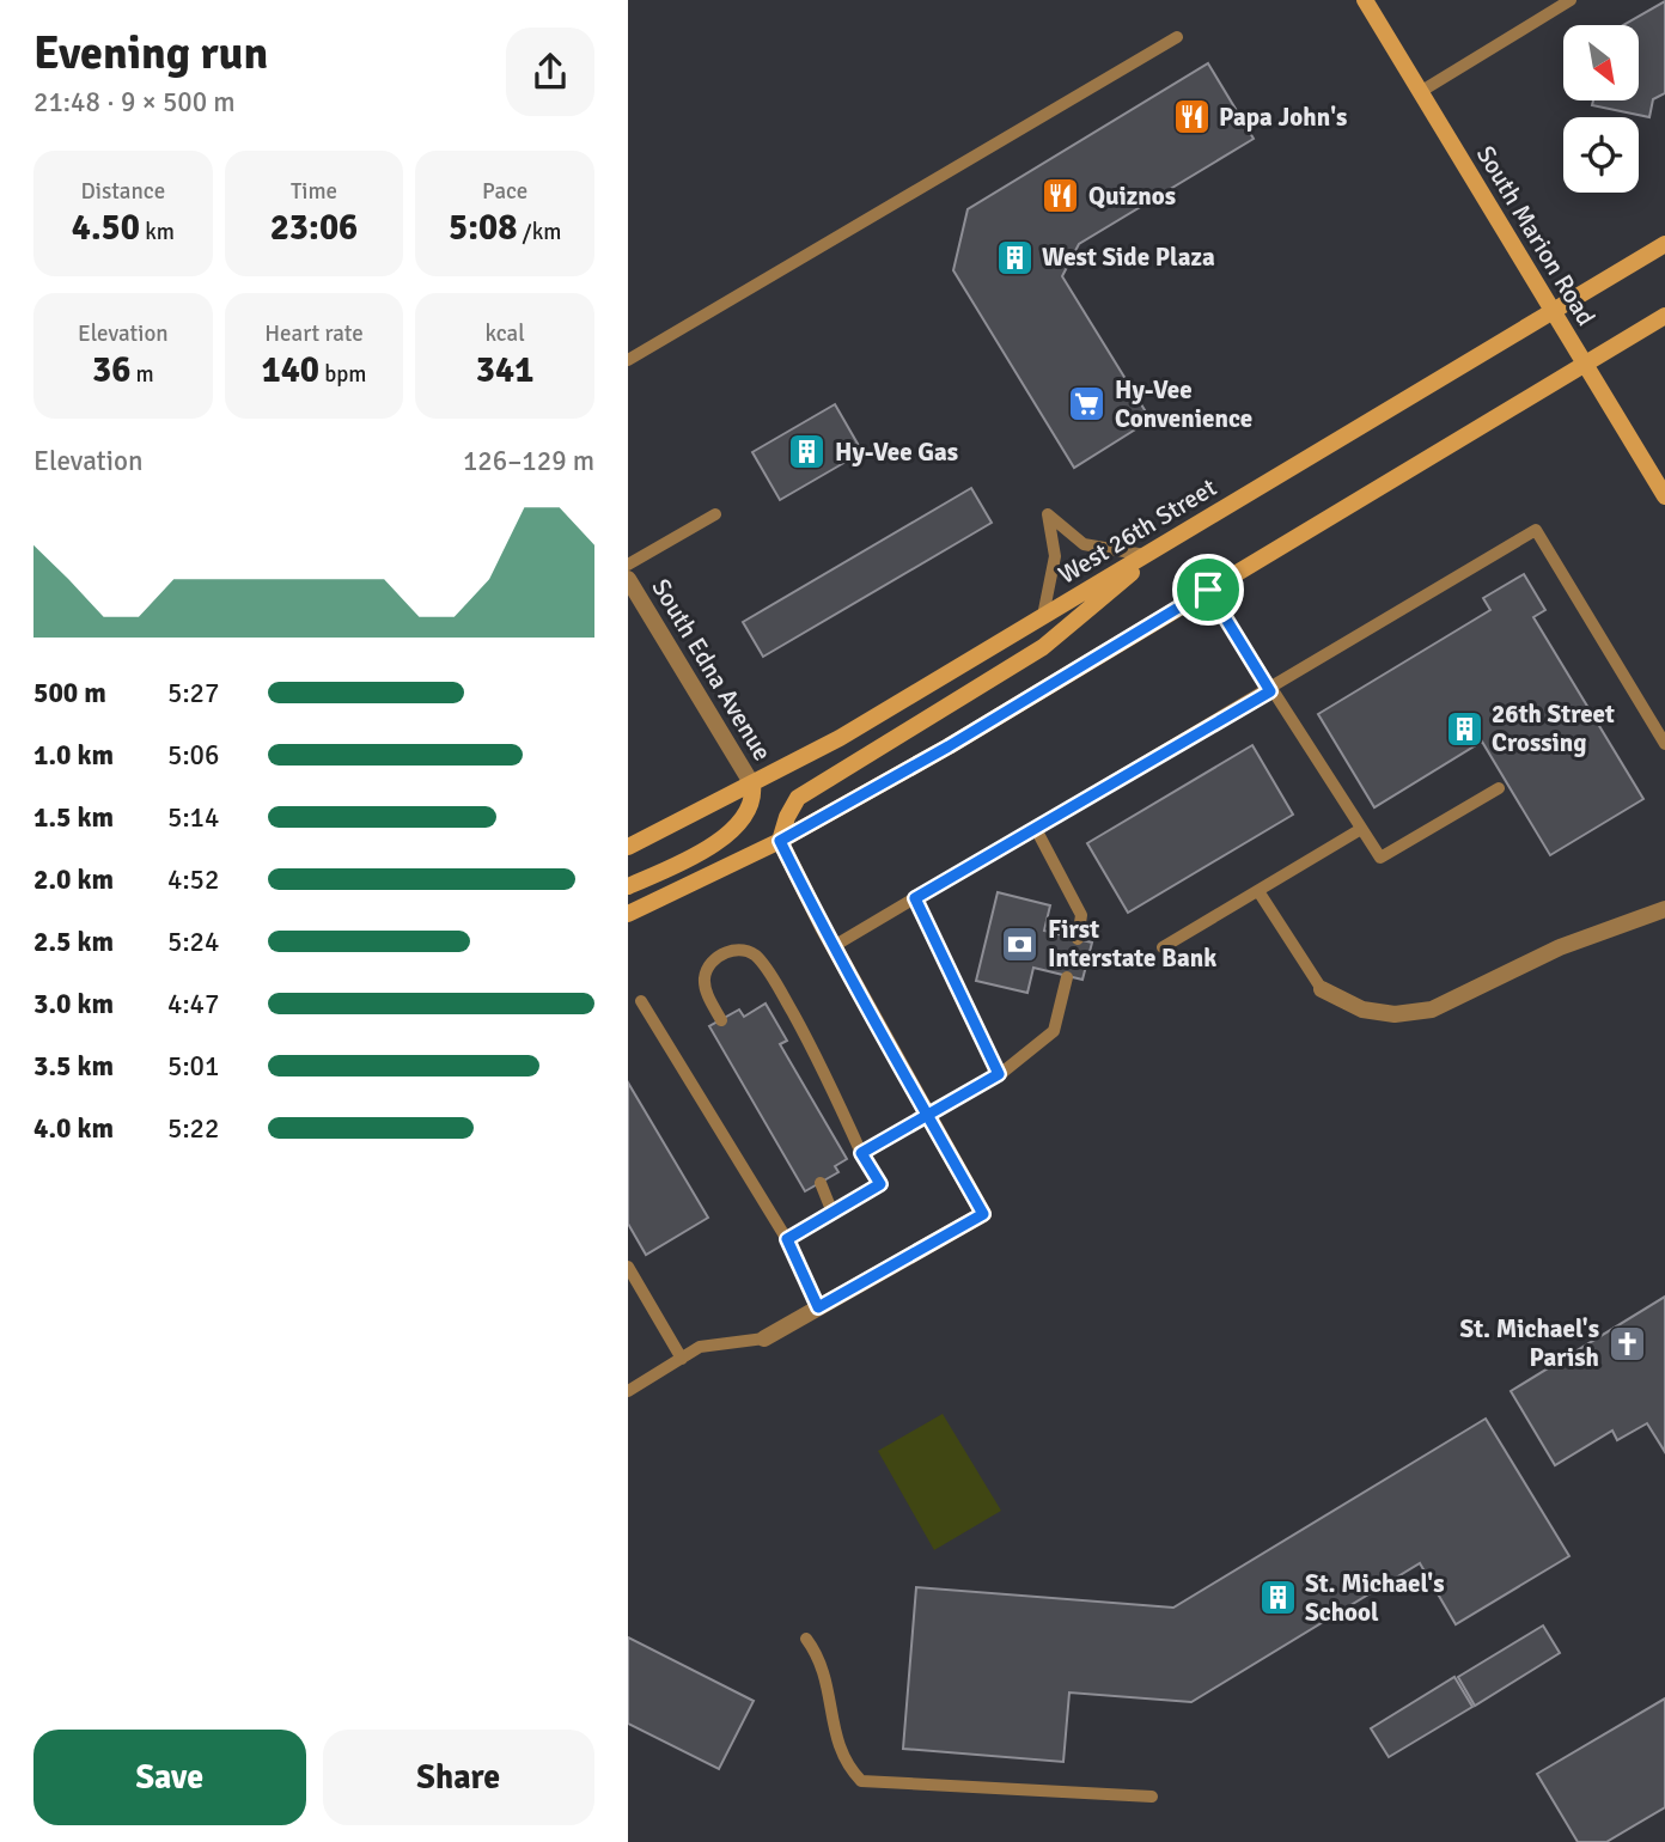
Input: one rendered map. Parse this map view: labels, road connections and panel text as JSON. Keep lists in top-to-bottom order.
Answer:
{
  "streets": {
    "main road": ["South Marion Road", "West 26th Street"],
    "street": ["South Edna Avenue"]
  },
  "crossings": [
    ["South Marion Road", "West 26th Street"],
    ["West 26th Street", "South Edna Avenue"]
  ],
  "places": {
    "restaurant": ["Papa John's", "Quiznos"],
    "building": [
      "West Side Plaza",
      "Hy-Vee Gas",
      "26th Street Crossing",
      "St. Michael's School"
    ],
    "supermarket": ["Hy-Vee Convenience"],
    "bank": ["First Interstate Bank"],
    "church": ["St. Michael's Parish"]
  },
  "north": "bottom right",
  "page": {
    "heading": ["Evening run", "21:48 · 9 × 500 m"],
    "stats": [
      ["Distance", "4.50 km"],
      ["Time", "23:06"],
      ["Pace", "5:08 /km"],
      ["Elevation", "36 m"],
      ["Heart rate", "140 bpm"],
      ["kcal", "341"]
    ],
    "chart": ["Elevation", "126–129 m"],
    "list": [
      {
        "name": "500 m",
        "note": "5:27"
      },
      {
        "name": "1.0 km",
        "note": "5:06"
      },
      {
        "name": "1.5 km",
        "note": "5:14"
      },
      {
        "name": "2.0 km",
        "note": "4:52"
      },
      {
        "name": "2.5 km",
        "note": "5:24"
      },
      {
        "name": "3.0 km",
        "note": "4:47"
      },
      {
        "name": "3.5 km",
        "note": "5:01"
      },
      {
        "name": "4.0 km",
        "note": "5:22"
      }
    ],
    "buttons": ["Save", "Share"]
  }
}
